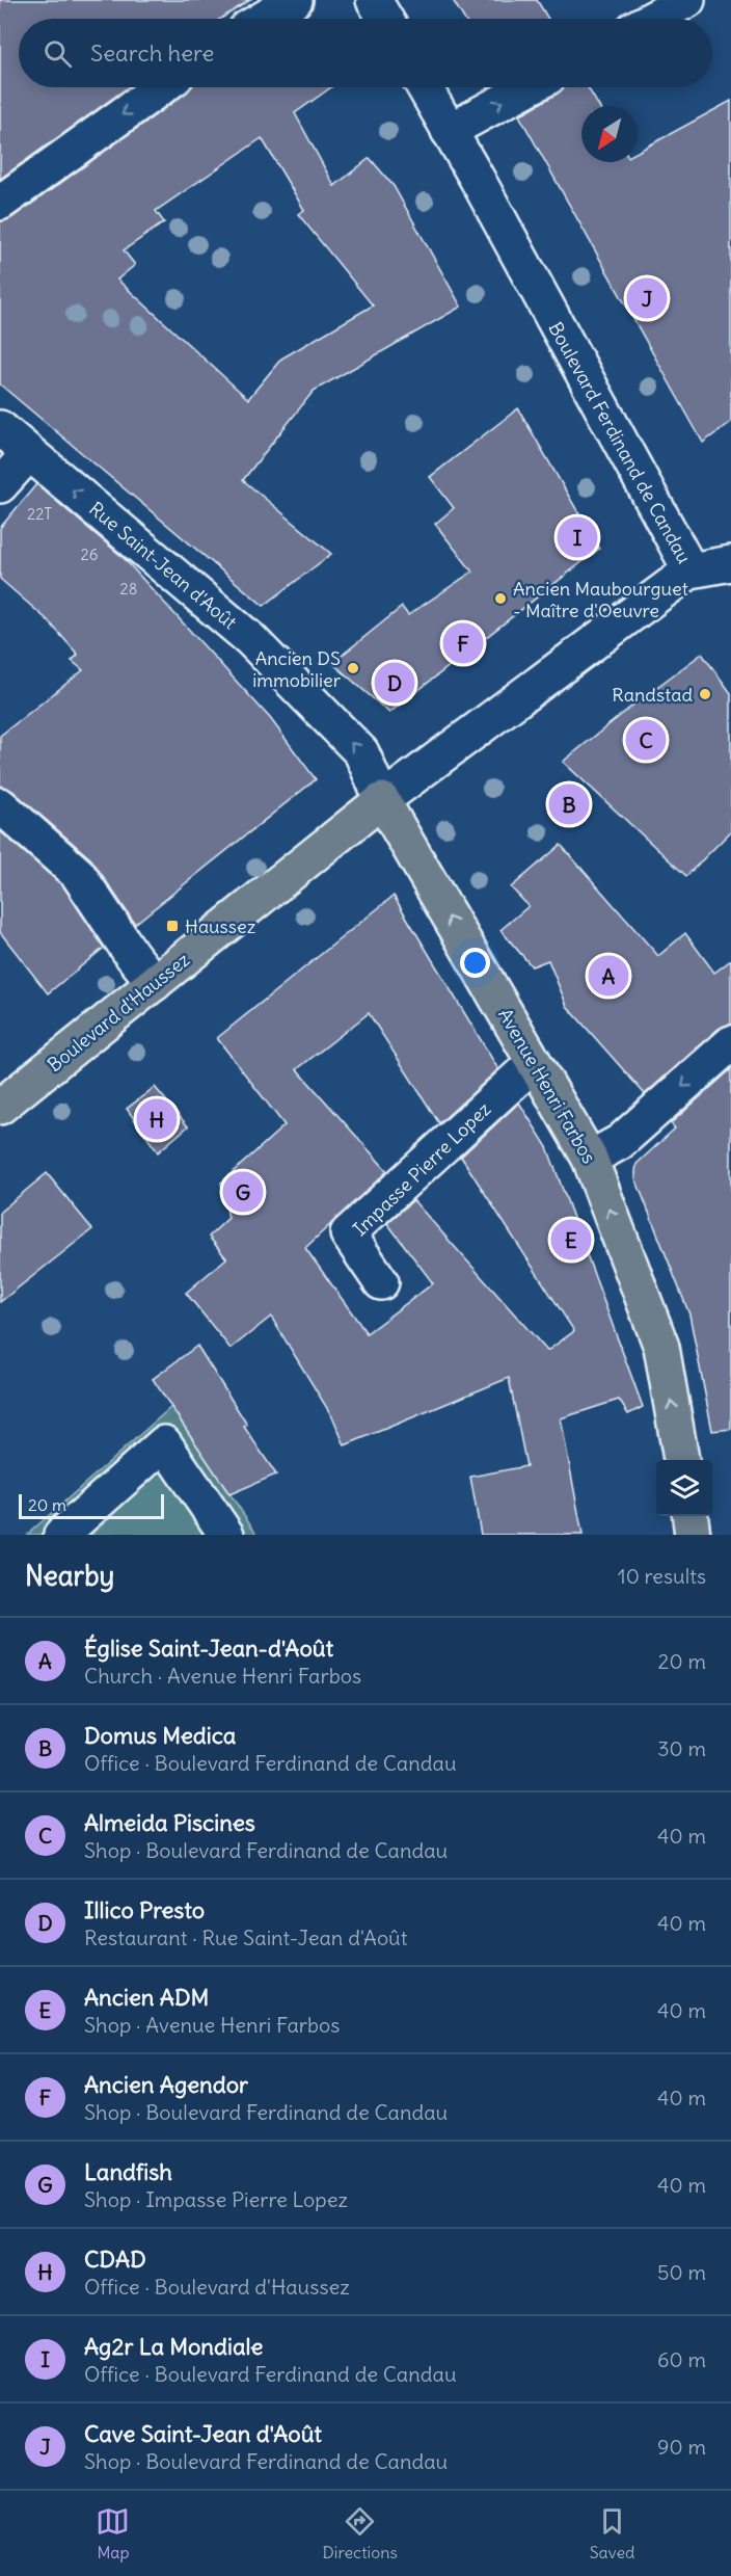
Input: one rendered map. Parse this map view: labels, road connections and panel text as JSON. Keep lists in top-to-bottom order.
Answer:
{
  "streets": {
    "main road": ["Boulevard d'Haussez", "Avenue Henri Farbos"],
    "street": ["Boulevard Ferdinand de Candau", "Rue Saint-Jean d'Août", "Impasse Pierre Lopez"]
  },
  "crossings": [
    ["Boulevard Ferdinand de Candau", "Rue Saint-Jean d'Août"],
    ["Boulevard Ferdinand de Candau", "Boulevard d'Haussez"],
    ["Boulevard Ferdinand de Candau", "Avenue Henri Farbos"],
    ["Rue Saint-Jean d'Août", "Boulevard d'Haussez"],
    ["Rue Saint-Jean d'Août", "Avenue Henri Farbos"],
    ["Boulevard d'Haussez", "Avenue Henri Farbos"],
    ["Avenue Henri Farbos", "Impasse Pierre Lopez"]
  ],
  "one_way": ["Avenue Henri Farbos"],
  "places": {
    "other": ["Ancien Maubourguet - Maître d'Oeuvre", "Ancien DS immobilier", "Randstad"],
    "transit": ["Haussez"]
  },
  "house_numbers": ["22T", "26", "28"],
  "scale_bar": "20 m",
  "north": "bottom left",
  "page": {
    "search": "Search here",
    "pins": [
      "J",
      "I",
      "F",
      "D",
      "C",
      "B",
      "A",
      "H",
      "G",
      "E"
    ],
    "scale": "20 m",
    "heading": ["Nearby", "10 results"],
    "list": [
      {
        "mark": "A",
        "name": "Église Saint-Jean-d'Août",
        "note": "Church · Avenue Henri Farbos",
        "value": "20 m"
      },
      {
        "mark": "B",
        "name": "Domus Medica",
        "note": "Office · Boulevard Ferdinand de Candau",
        "value": "30 m"
      },
      {
        "mark": "C",
        "name": "Almeida Piscines",
        "note": "Shop · Boulevard Ferdinand de Candau",
        "value": "40 m"
      },
      {
        "mark": "D",
        "name": "Illico Presto",
        "note": "Restaurant · Rue Saint-Jean d'Août",
        "value": "40 m"
      },
      {
        "mark": "E",
        "name": "Ancien ADM",
        "note": "Shop · Avenue Henri Farbos",
        "value": "40 m"
      },
      {
        "mark": "F",
        "name": "Ancien Agendor",
        "note": "Shop · Boulevard Ferdinand de Candau",
        "value": "40 m"
      },
      {
        "mark": "G",
        "name": "Landfish",
        "note": "Shop · Impasse Pierre Lopez",
        "value": "40 m"
      },
      {
        "mark": "H",
        "name": "CDAD",
        "note": "Office · Boulevard d'Haussez",
        "value": "50 m"
      },
      {
        "mark": "I",
        "name": "Ag2r La Mondiale",
        "note": "Office · Boulevard Ferdinand de Candau",
        "value": "60 m"
      },
      {
        "mark": "J",
        "name": "Cave Saint-Jean d'Août",
        "note": "Shop · Boulevard Ferdinand de Candau",
        "value": "90 m"
      }
    ],
    "nav": ["Map", "Directions", "Saved"]
  }
}
